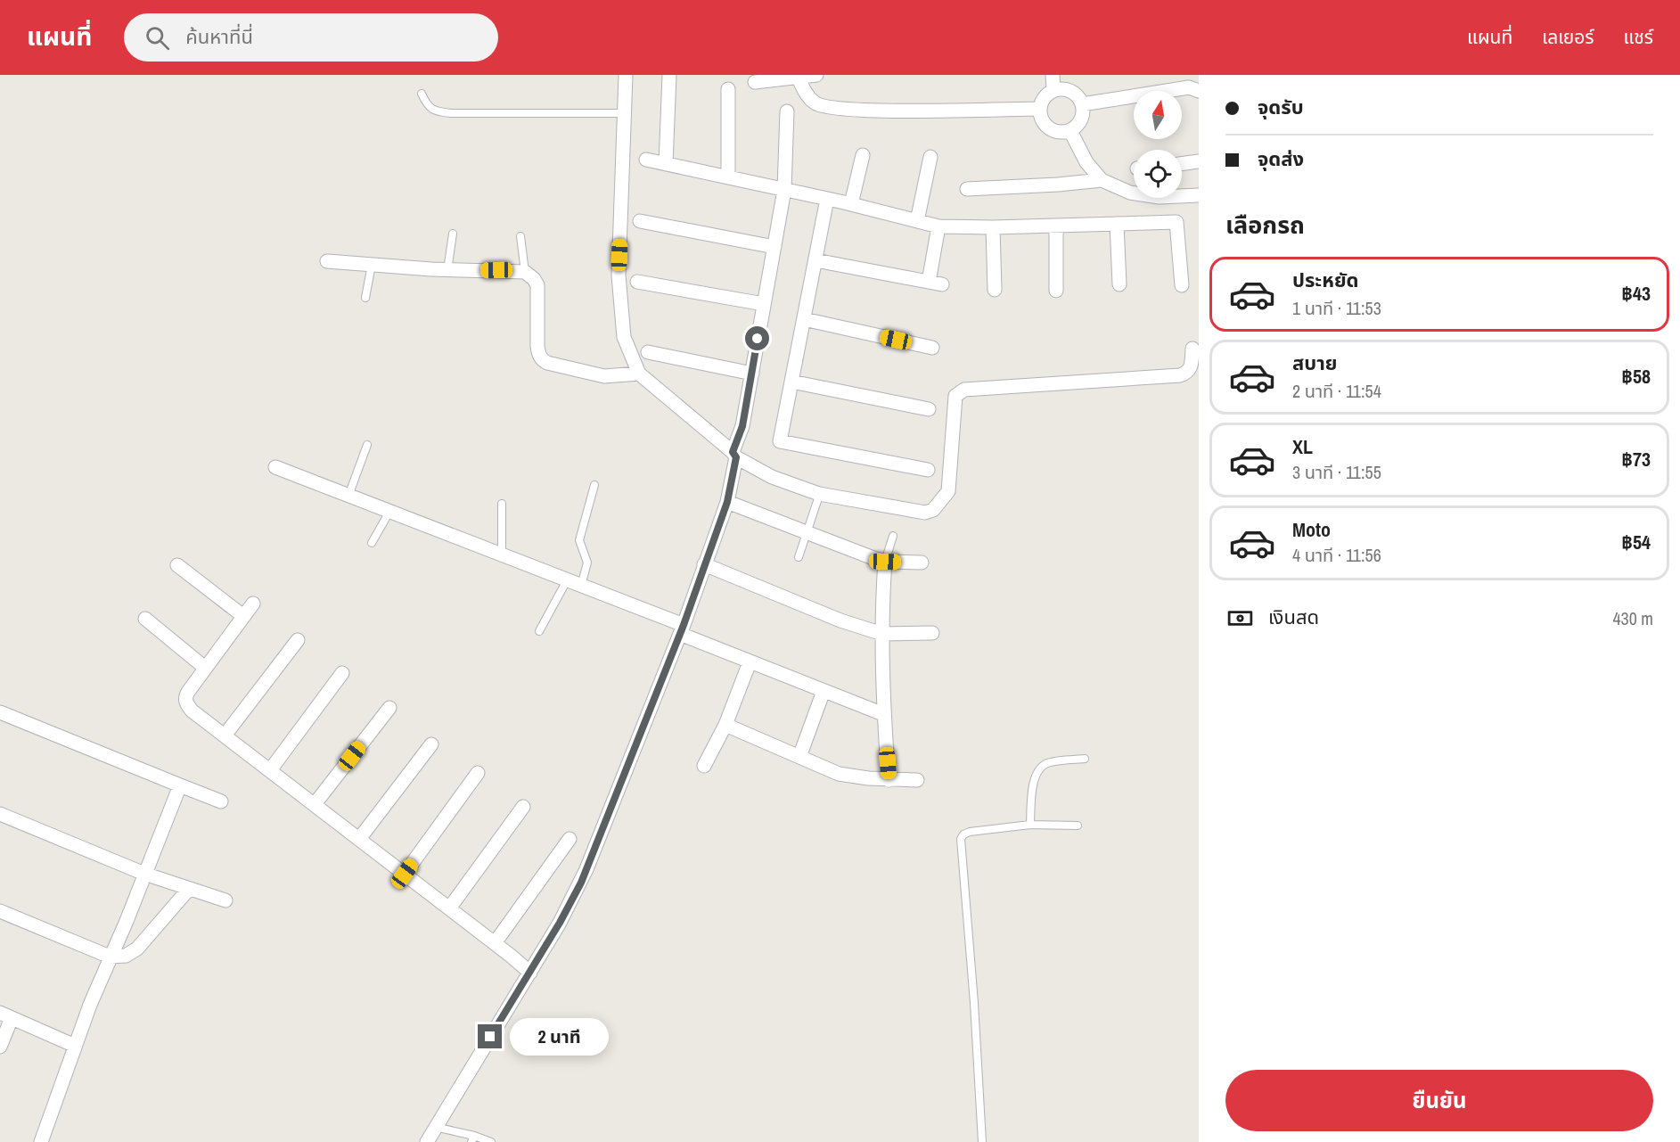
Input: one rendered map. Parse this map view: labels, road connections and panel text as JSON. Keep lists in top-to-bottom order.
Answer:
{
  "north": "top",
  "page": {
    "header": "แผนที่",
    "search": "ค้นหาที่นี่",
    "nav": ["แผนที่", "เลเยอร์", "แชร์"],
    "banner": ["จุดรับ", "จุดส่ง"],
    "heading": "เลือกรถ",
    "list": [
      {
        "name": "ประหยัด",
        "note": "1 นาที · 11:53",
        "value": "฿43"
      },
      {
        "name": "สบาย",
        "note": "2 นาที · 11:54",
        "value": "฿58"
      },
      {
        "name": "XL",
        "note": "3 นาที · 11:55",
        "value": "฿73"
      },
      {
        "name": "Moto",
        "note": "4 นาที · 11:56",
        "value": "฿54"
      }
    ],
    "pay": ["เงินสด", "430 m"],
    "bubble": "2 นาที",
    "buttons": "ยืนยัน"
  }
}
